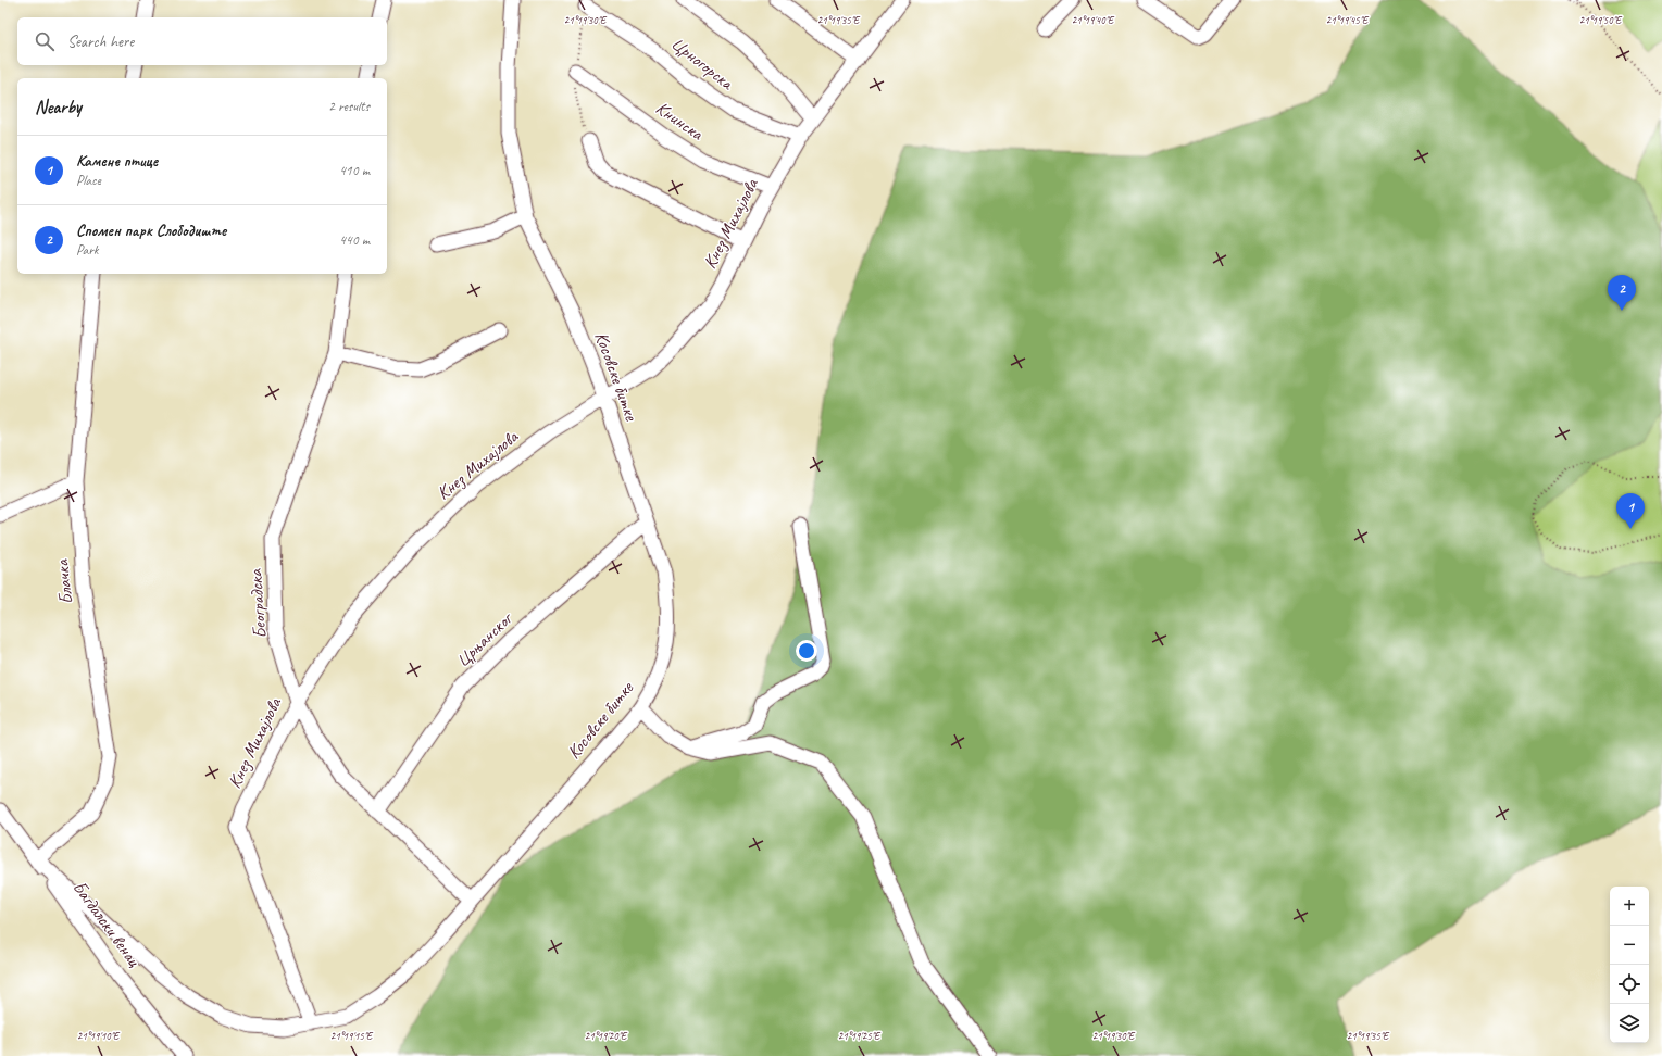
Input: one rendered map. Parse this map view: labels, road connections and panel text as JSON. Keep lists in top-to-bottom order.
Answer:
{
  "streets": {
    "street": [
      "Црногорска",
      "Книнска",
      "Кнез Михајлова",
      "Косовске битке",
      "Блачка",
      "Београдска",
      "Црњанског",
      "Багдалски венац"
    ]
  },
  "crossings": [
    ["Црногорска", "Кнез Михајлова"],
    ["Книнска", "Кнез Михајлова"],
    ["Кнез Михајлова", "Косовске битке"],
    ["Кнез Михајлова", "Београдска"],
    ["Косовске битке", "Блачка"],
    ["Косовске битке", "Београдска"],
    ["Косовске битке", "Црњанског"],
    ["Косовске битке", "Багдалски венац"],
    ["Блачка", "Багдалски венац"],
    ["Београдска", "Црњанског"]
  ],
  "page": {
    "search": "Search here",
    "heading": ["Nearby", "2 results"],
    "list": [
      {
        "mark": "1",
        "name": "Камене птице",
        "note": "Place",
        "value": "410 m"
      },
      {
        "mark": "2",
        "name": "Спомен парк Слободиште",
        "note": "Park",
        "value": "440 m"
      }
    ],
    "pins": ["2", "1"],
    "map_buttons": ["+", "−"]
  },
  "coordinates": [
    "21°19'30\"E",
    "21°19'35\"E",
    "21°19'40\"E",
    "21°19'45\"E",
    "21°19'50\"E",
    "21°19'10\"E",
    "21°19'15\"E",
    "21°19'20\"E",
    "21°19'25\"E"
  ]
}
